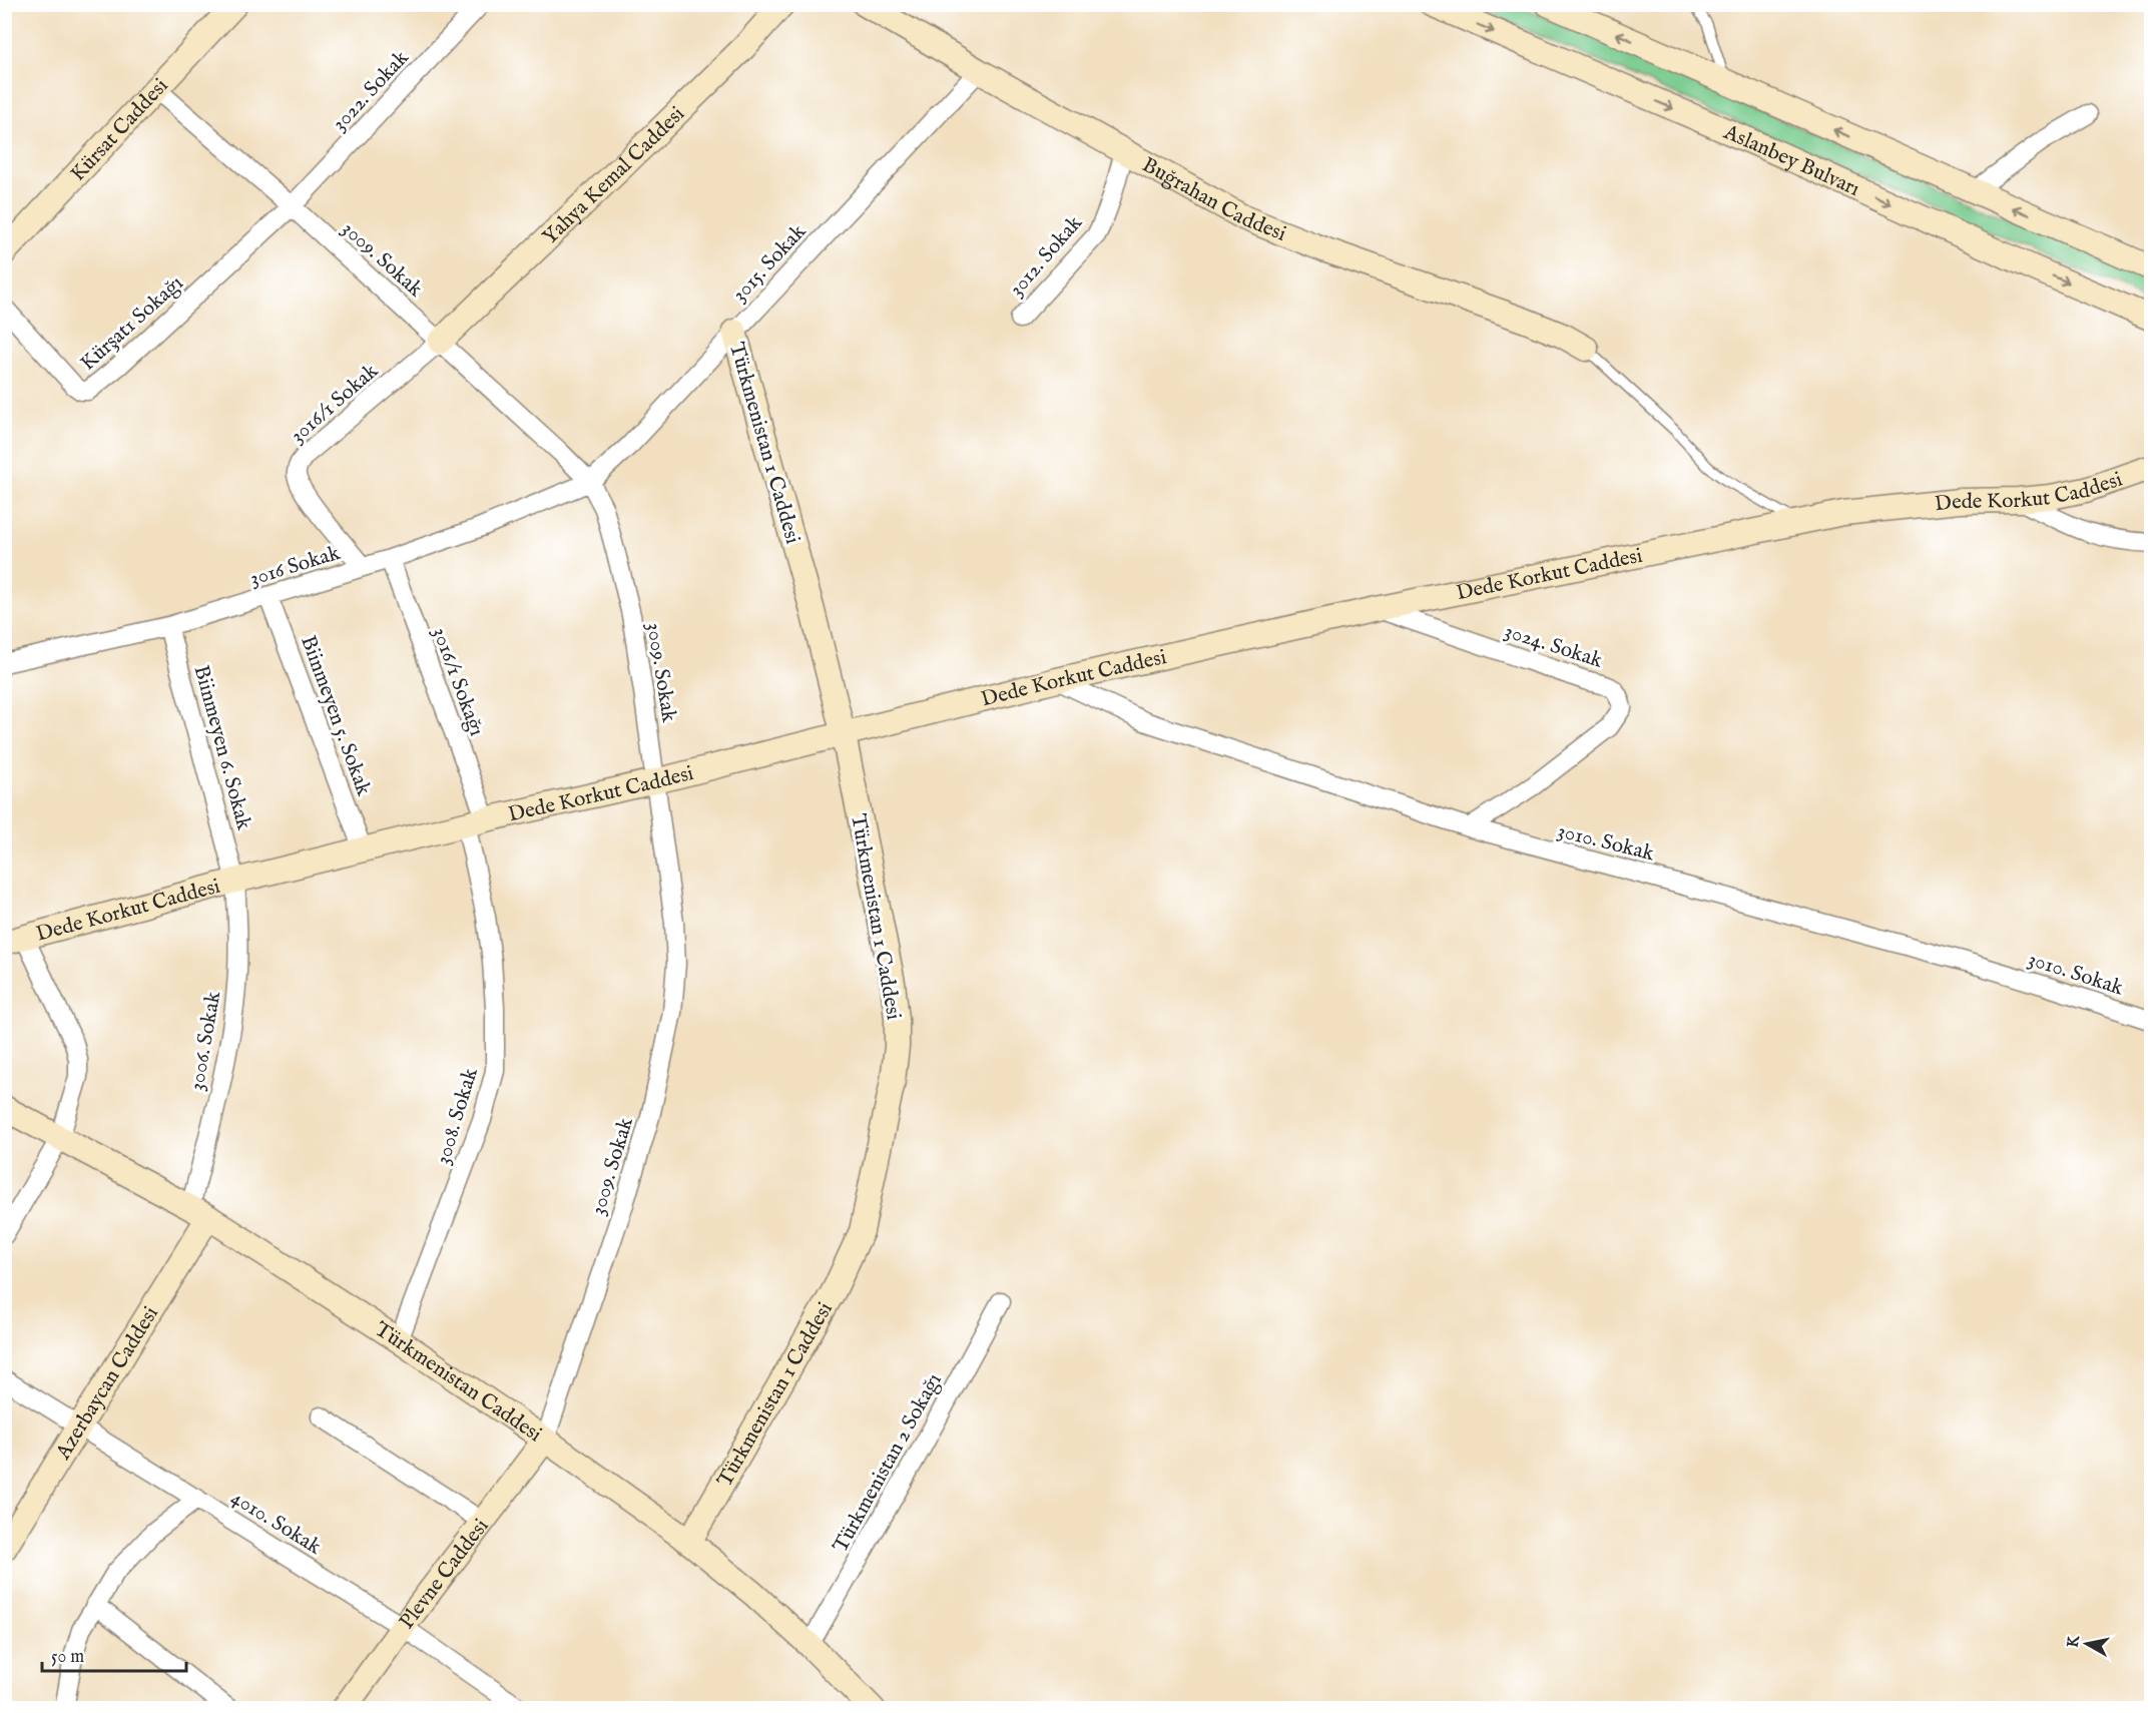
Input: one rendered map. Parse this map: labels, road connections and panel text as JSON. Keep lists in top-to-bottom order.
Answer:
{
  "streets": {
    "street": [
      "3022. Sokak",
      "Kürsat Caddesi",
      "Aslanbey Bulvarı",
      "Yahya Kemal Caddesi",
      "Buğrahan Caddesi",
      "3012. Sokak",
      "3009. Sokak",
      "3015. Sokak",
      "Kürşat1 Sokağı",
      "3016/1 Sokak",
      "Türkmenistan 1 Caddesi",
      "Dede Korkut Caddesi",
      "3016 Sokak",
      "3024. Sokak",
      "3016/1 Sokağı",
      "Biinmeyen 5. Sokak",
      "Biinmeyen 6. Sokak",
      "3010. Sokak",
      "3006. Sokak",
      "3008. Sokak",
      "Türkmenistan Caddesi",
      "Azerbaycan Caddesi",
      "Türkmenistan 2 Sokağı",
      "4010. Sokak",
      "Plevne Caddesi"
    ]
  },
  "crossings": [
    ["3022. Sokak", "3009. Sokak"],
    ["3022. Sokak", "Kürşat1 Sokağı"],
    ["Kürsat Caddesi", "3009. Sokak"],
    ["Yahya Kemal Caddesi", "3009. Sokak"],
    ["Yahya Kemal Caddesi", "3016/1 Sokak"],
    ["Buğrahan Caddesi", "3012. Sokak"],
    ["Buğrahan Caddesi", "3015. Sokak"],
    ["3009. Sokak", "3015. Sokak"],
    ["3009. Sokak", "Kürşat1 Sokağı"],
    ["3009. Sokak", "3016/1 Sokak"],
    ["3009. Sokak", "Dede Korkut Caddesi"],
    ["3009. Sokak", "3016 Sokak"],
    ["3009. Sokak", "Türkmenistan Caddesi"],
    ["3009. Sokak", "Plevne Caddesi"],
    ["3015. Sokak", "Türkmenistan 1 Caddesi"],
    ["3015. Sokak", "3016 Sokak"],
    ["3016/1 Sokak", "3016 Sokak"],
    ["Türkmenistan 1 Caddesi", "Dede Korkut Caddesi"],
    ["Türkmenistan 1 Caddesi", "Türkmenistan Caddesi"],
    ["Dede Korkut Caddesi", "3024. Sokak"],
    ["Dede Korkut Caddesi", "3016/1 Sokağı"],
    ["Dede Korkut Caddesi", "Biinmeyen 5. Sokak"],
    ["Dede Korkut Caddesi", "Biinmeyen 6. Sokak"],
    ["Dede Korkut Caddesi", "3010. Sokak"],
    ["Dede Korkut Caddesi", "3006. Sokak"],
    ["Dede Korkut Caddesi", "3008. Sokak"],
    ["3016 Sokak", "3016/1 Sokağı"],
    ["3016 Sokak", "Biinmeyen 5. Sokak"],
    ["3016 Sokak", "Biinmeyen 6. Sokak"],
    ["3024. Sokak", "3010. Sokak"],
    ["3016/1 Sokağı", "3008. Sokak"],
    ["Biinmeyen 6. Sokak", "3006. Sokak"],
    ["3006. Sokak", "Türkmenistan Caddesi"],
    ["3006. Sokak", "Azerbaycan Caddesi"],
    ["3008. Sokak", "Türkmenistan Caddesi"],
    ["Türkmenistan Caddesi", "Azerbaycan Caddesi"],
    ["Türkmenistan Caddesi", "Türkmenistan 2 Sokağı"],
    ["Türkmenistan Caddesi", "Plevne Caddesi"],
    ["Azerbaycan Caddesi", "4010. Sokak"],
    ["4010. Sokak", "Plevne Caddesi"]
  ],
  "scale_bar": "50 m",
  "north": "left"
}
